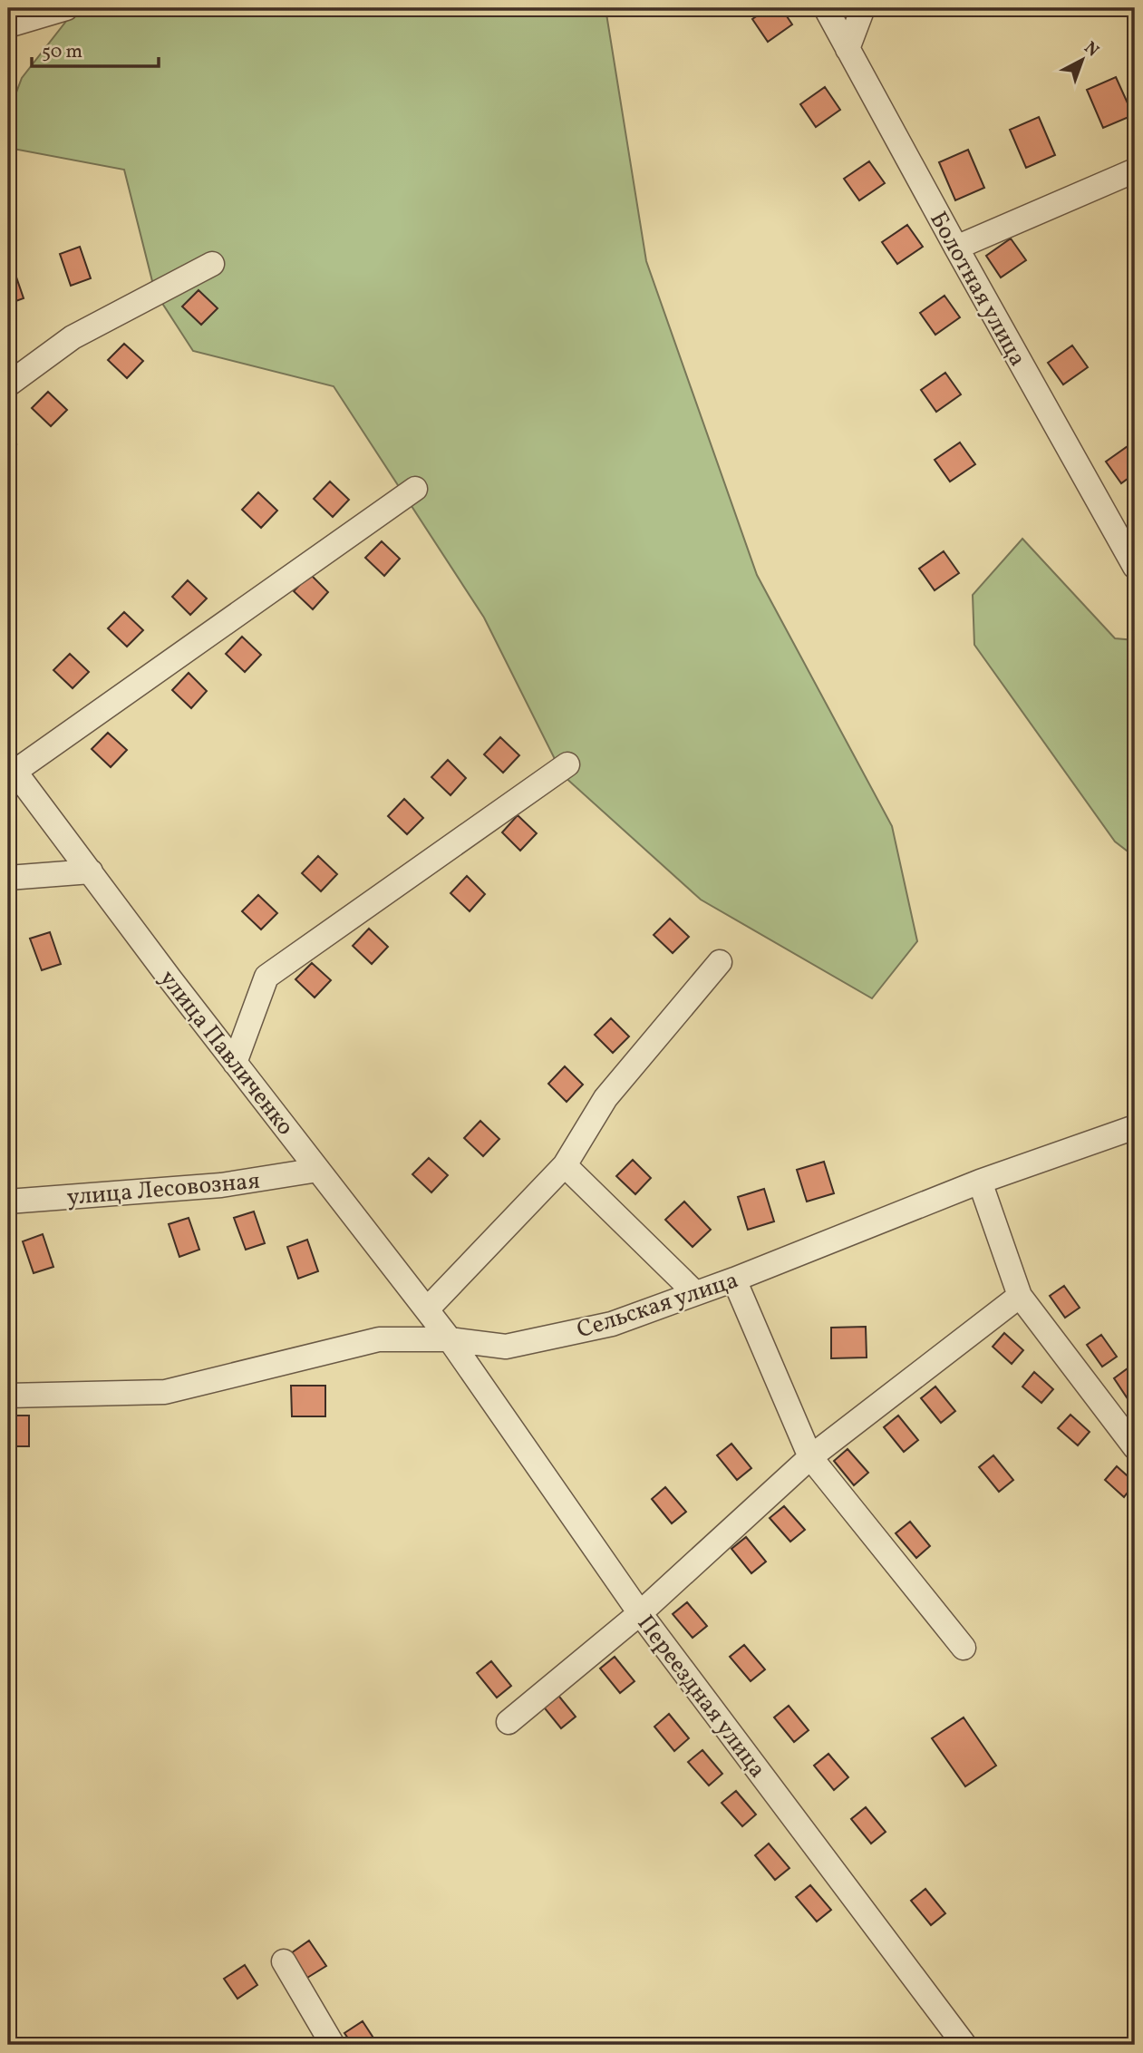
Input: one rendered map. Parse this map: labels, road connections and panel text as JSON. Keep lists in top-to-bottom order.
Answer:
{
  "streets": {
    "street": [
      "Болотная улица",
      "улица Павличенко",
      "улица Лесовозная",
      "Сельская улица",
      "Переездная улица"
    ]
  },
  "crossings": [
    ["улица Павличенко", "улица Лесовозная"],
    ["улица Павличенко", "Сельская улица"],
    ["улица Павличенко", "Переездная улица"],
    ["Сельская улица", "Переездная улица"]
  ],
  "scale_bar": "50 m",
  "north": "top right"
}
